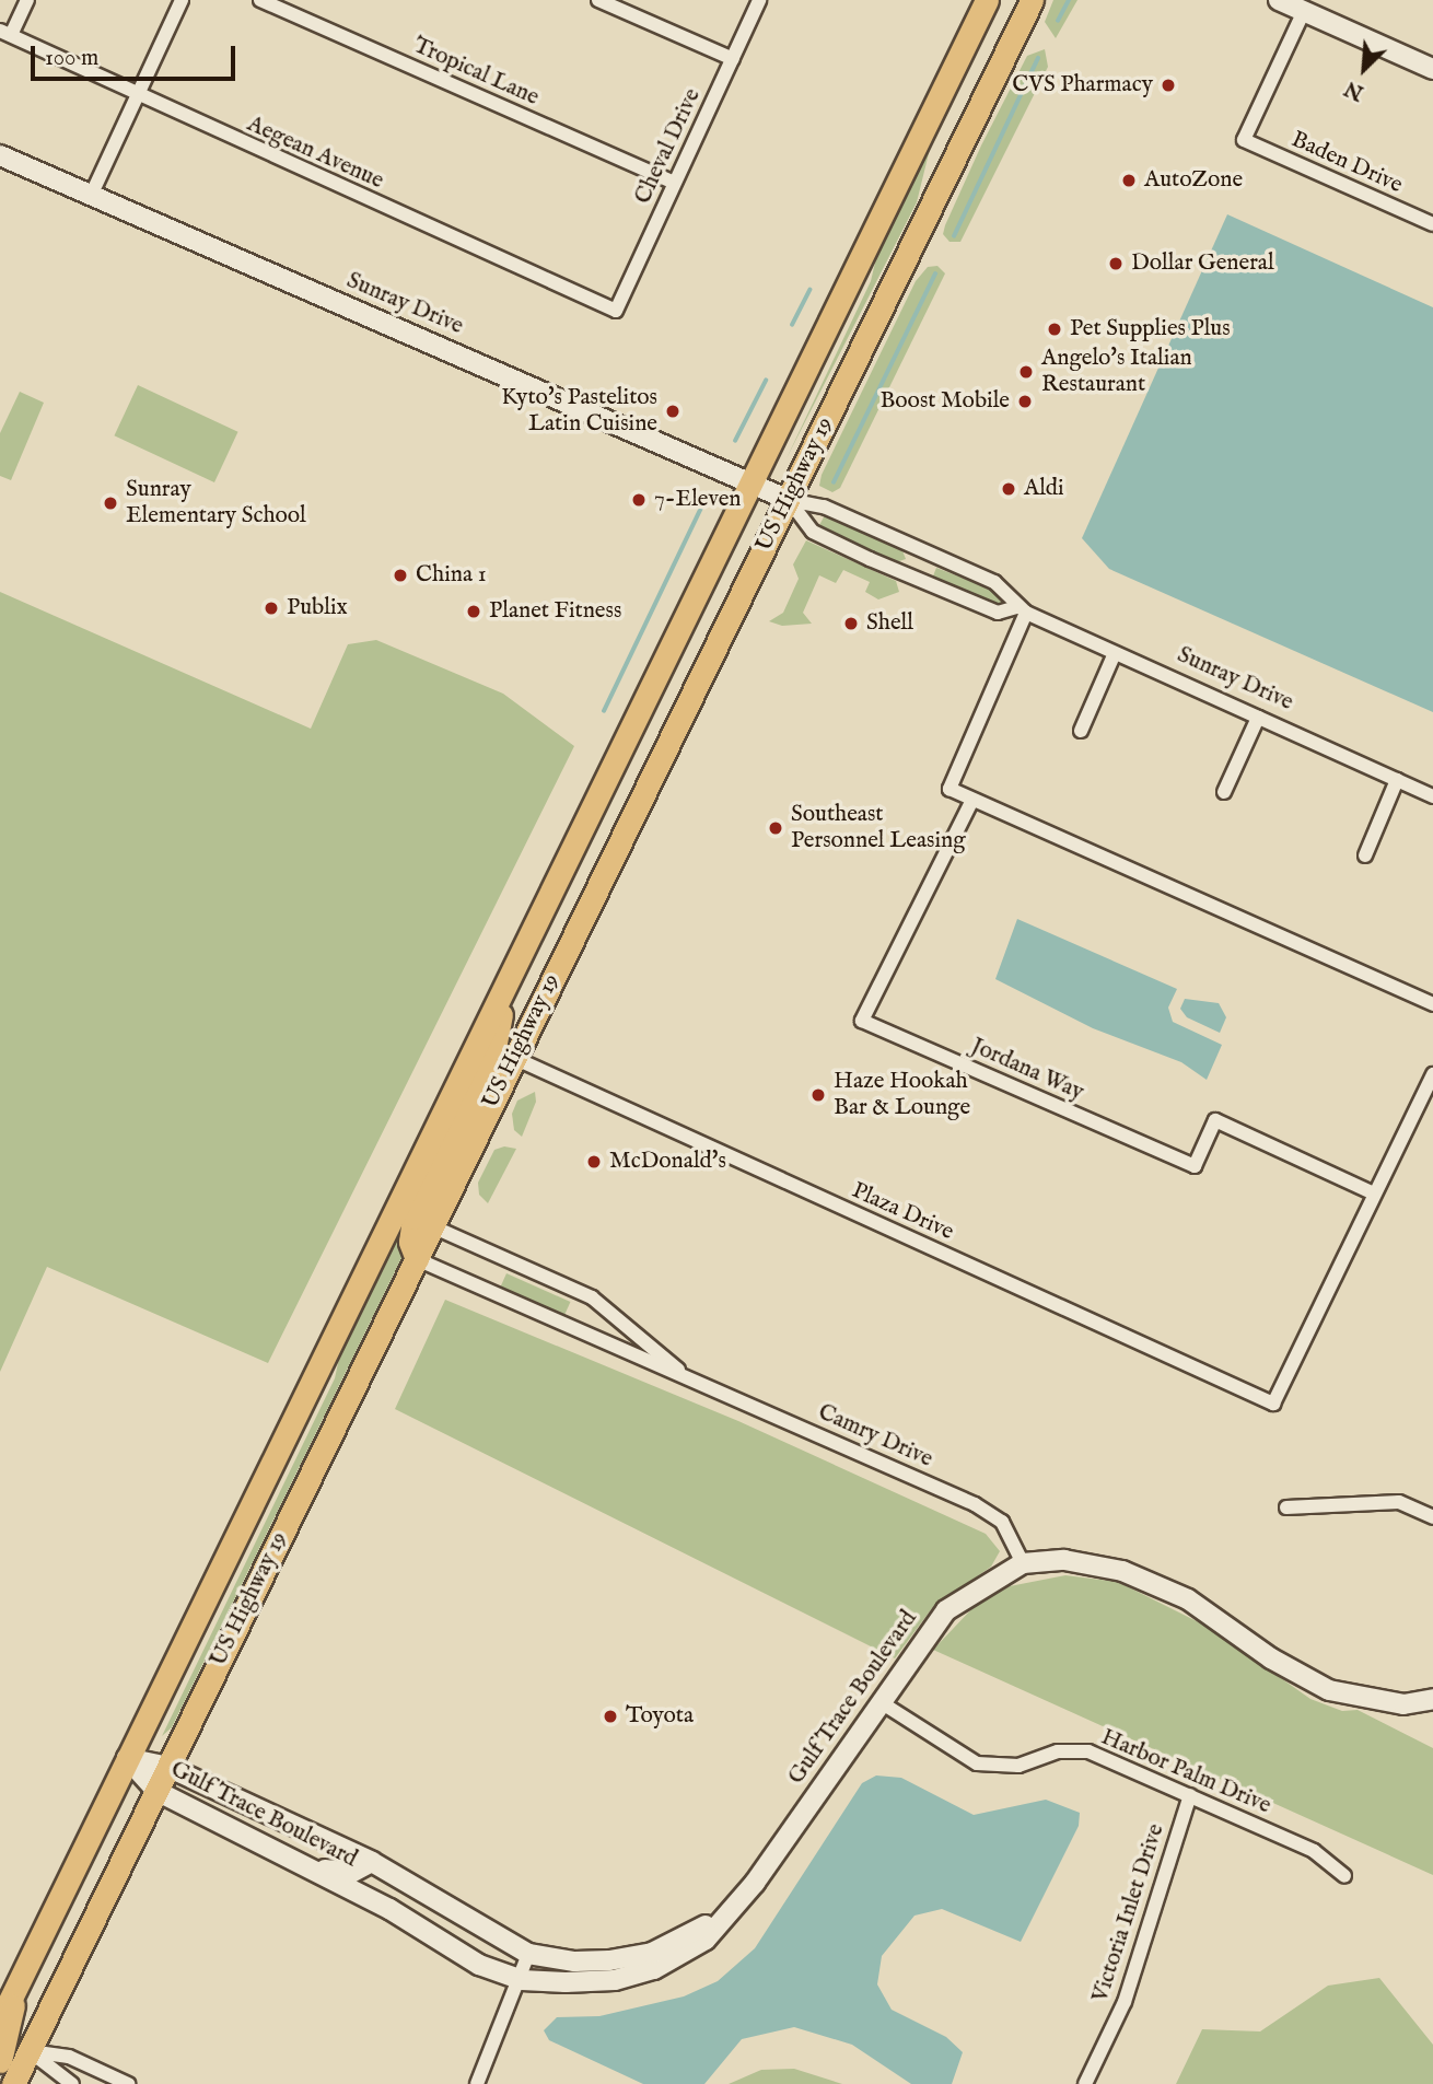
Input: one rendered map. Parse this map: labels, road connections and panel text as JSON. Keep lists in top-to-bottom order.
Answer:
{
  "streets": {
    "highway": ["US Highway 19"],
    "street": [
      "Tropical Lane",
      "Cheval Drive",
      "Aegean Avenue",
      "Baden Drive",
      "Sunray Drive",
      "Jordana Way",
      "Plaza Drive",
      "Camry Drive",
      "Gulf Trace Boulevard",
      "Harbor Palm Drive",
      "Victoria Inlet Drive"
    ]
  },
  "crossings": [
    ["Tropical Lane", "Cheval Drive"],
    ["Cheval Drive", "Aegean Avenue"],
    ["Sunray Drive", "US Highway 19"],
    ["US Highway 19", "Plaza Drive"],
    ["US Highway 19", "Camry Drive"],
    ["US Highway 19", "Gulf Trace Boulevard"],
    ["Jordana Way", "Plaza Drive"],
    ["Camry Drive", "Gulf Trace Boulevard"],
    ["Gulf Trace Boulevard", "Harbor Palm Drive"],
    ["Harbor Palm Drive", "Victoria Inlet Drive"]
  ],
  "places": [
    "CVS Pharmacy",
    "AutoZone",
    "Dollar General",
    "Pet Supplies Plus",
    "Angelo's Italian Restaurant",
    "Boost Mobile",
    "Kyto's Pastelitos Latin Cuisine",
    "Aldi",
    "7-Eleven",
    "Sunray Elementary School",
    "China 1",
    "Publix",
    "Planet Fitness",
    "Shell",
    "Southeast Personnel Leasing",
    "Haze Hookah Bar & Lounge",
    "McDonald's",
    "Toyota"
  ],
  "scale_bar": "100 m",
  "north": "bottom left"
}
